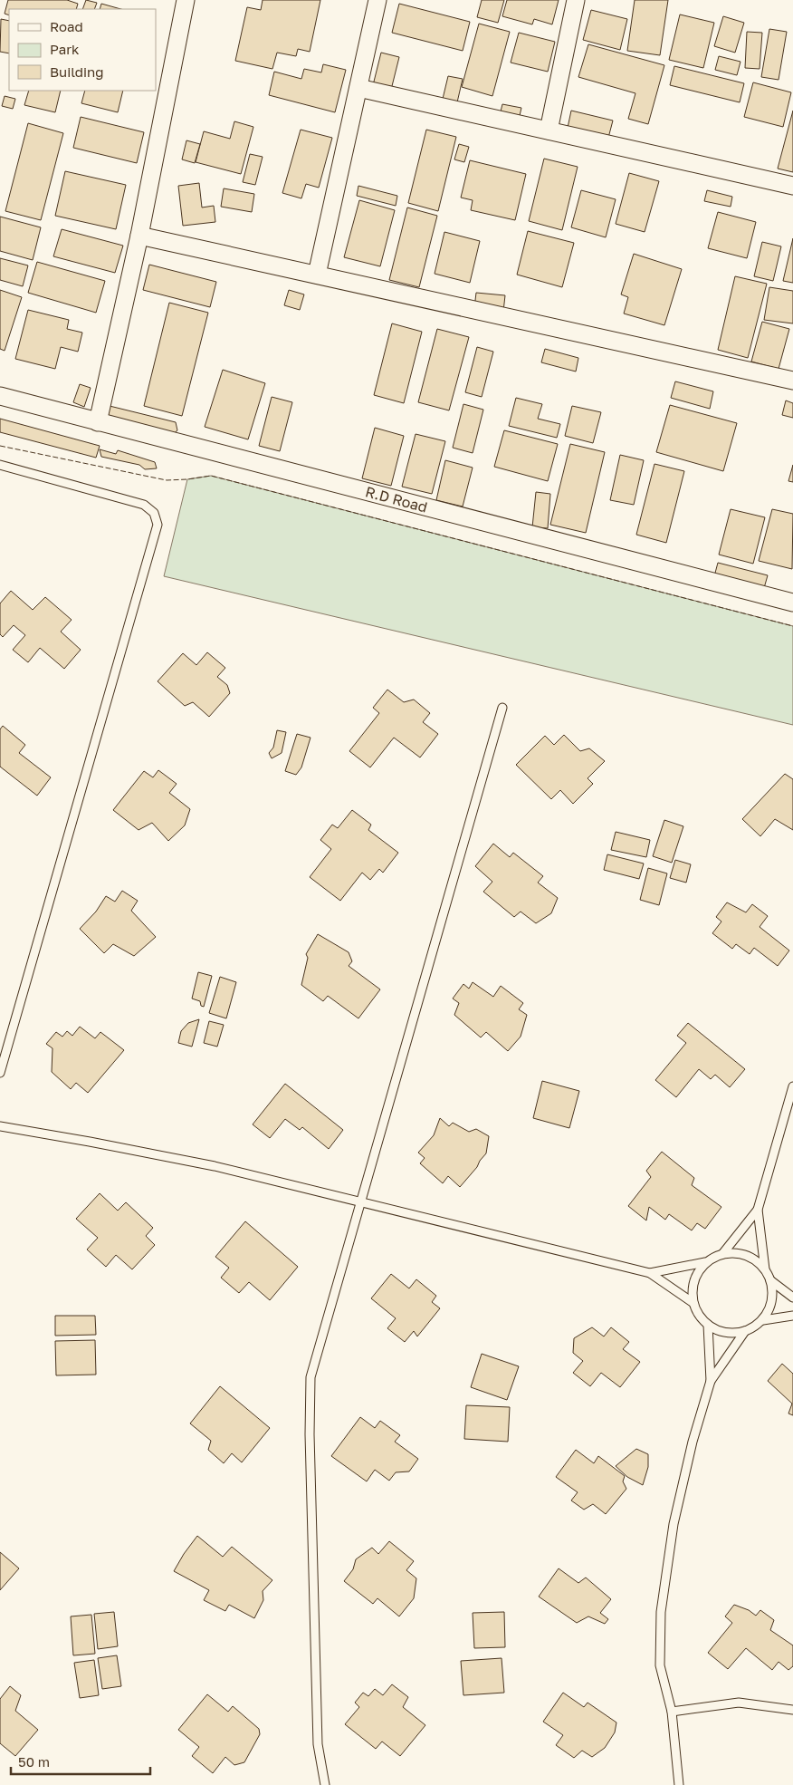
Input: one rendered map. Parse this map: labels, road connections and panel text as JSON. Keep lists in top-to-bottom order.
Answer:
{
  "streets": {
    "street": ["R.D Road"]
  },
  "legend": ["Road", "Park", "Building"],
  "scale_bar": "50 m"
}
